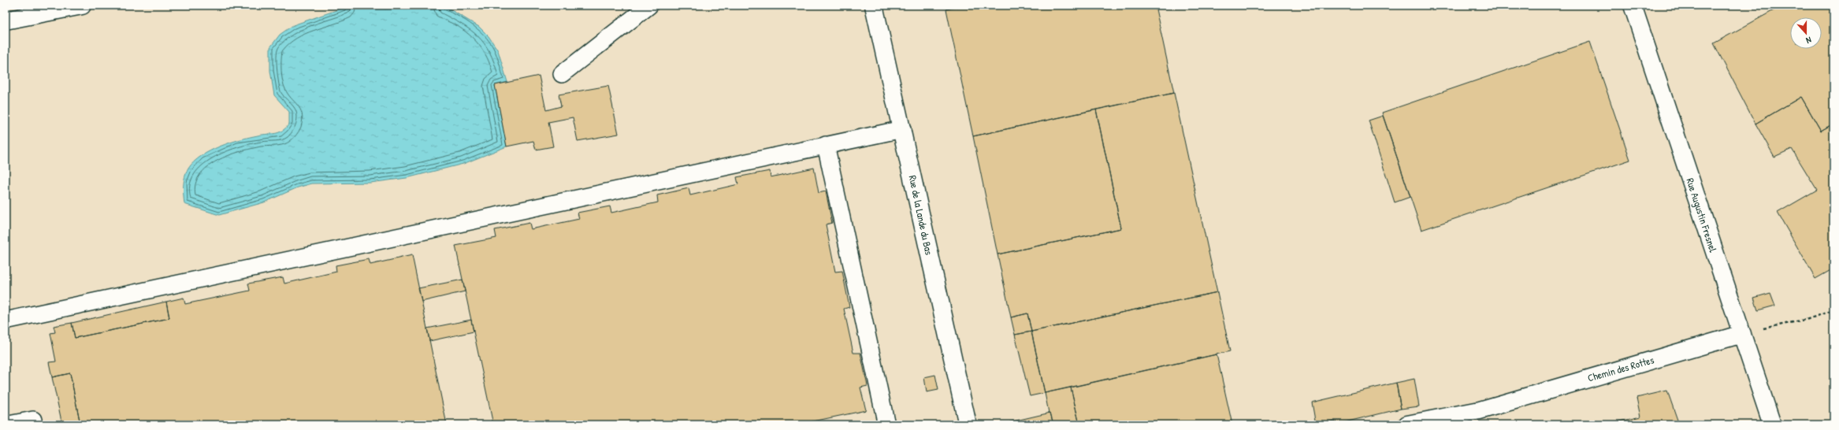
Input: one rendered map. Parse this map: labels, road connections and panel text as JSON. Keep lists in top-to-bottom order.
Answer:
{
  "streets": {
    "street": ["Rue de la Lande du Bas", "Rue Augustin Fresnel", "Chemin des Rottes"]
  },
  "crossings": [
    ["Rue Augustin Fresnel", "Chemin des Rottes"]
  ],
  "north": "bottom"
}
